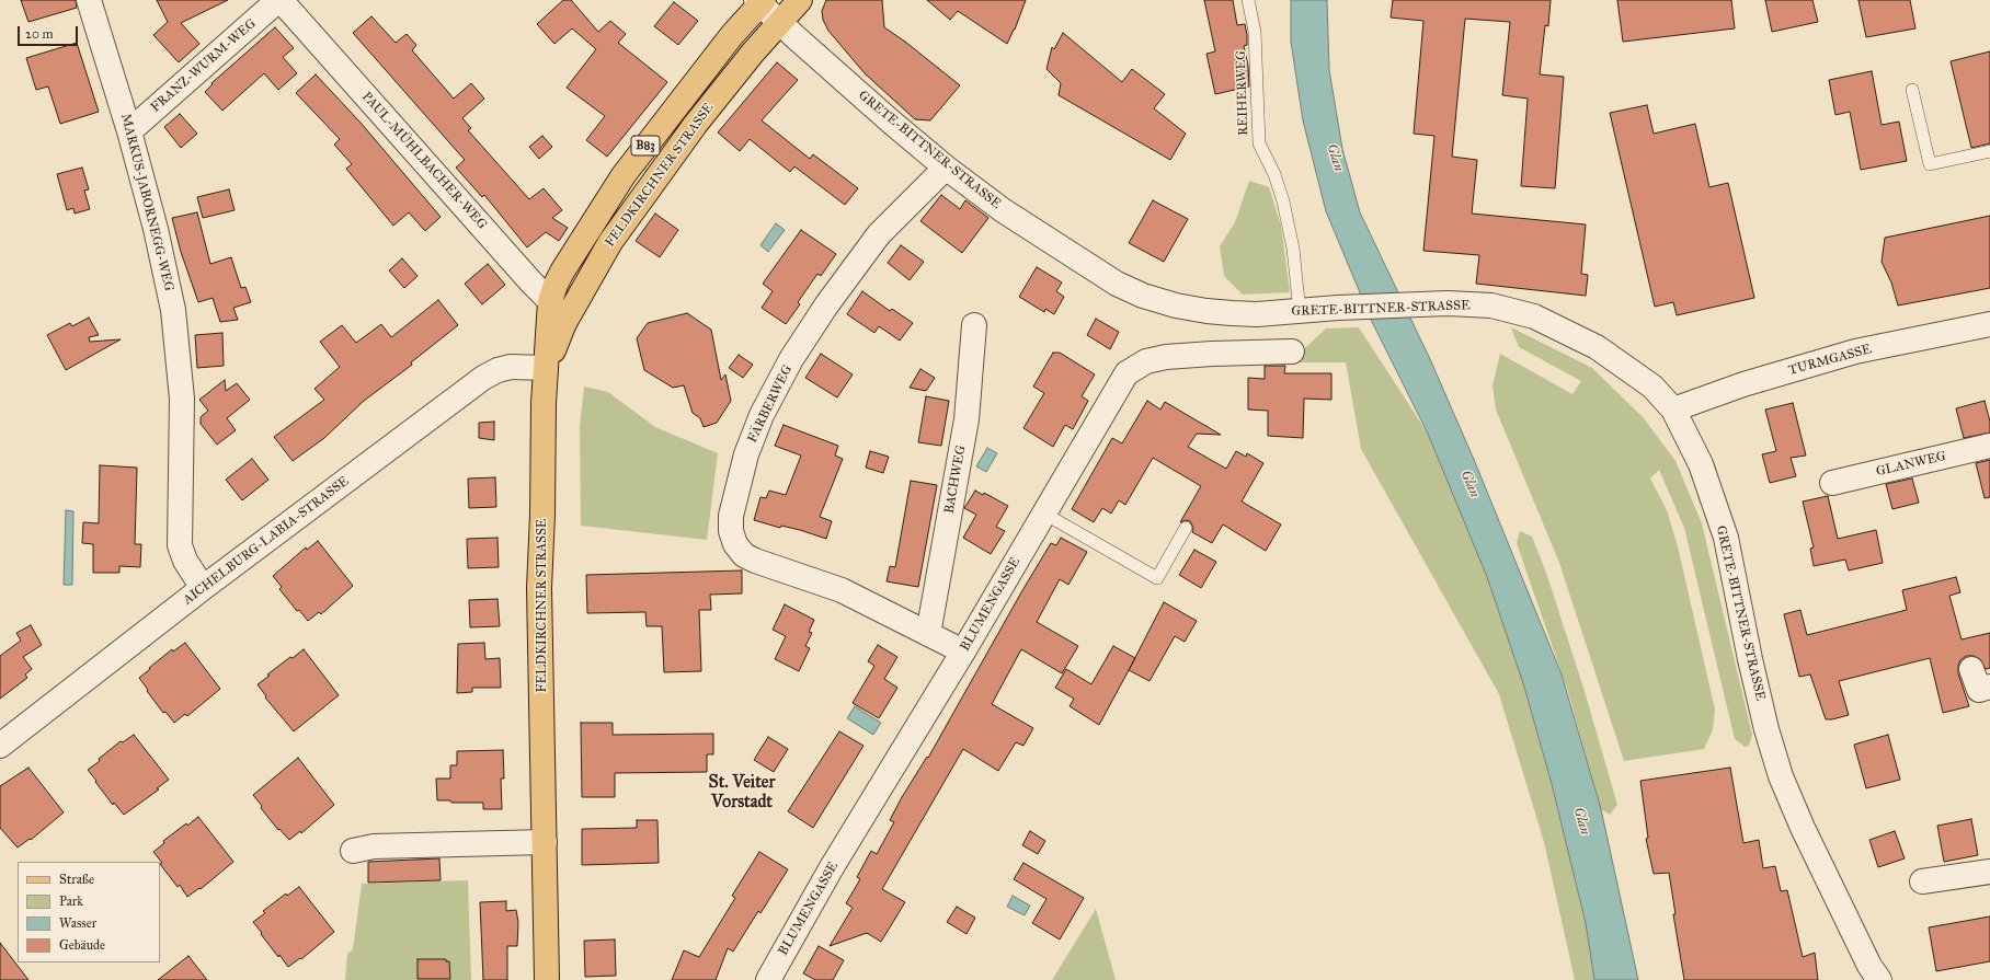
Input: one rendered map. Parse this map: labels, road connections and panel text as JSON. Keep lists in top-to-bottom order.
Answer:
{
  "streets": {
    "main road": ["B83", "FELDKIRCHNER STRASSE"],
    "street": [
      "FRANZ-WURM-WEG",
      "GRETE-BITTNER-STRASSE",
      "PAUL-MÜHLBACHER-WEG",
      "MARKUS-JABORNEGG-WEG",
      "TURMGASSE",
      "FÄRBERWEG",
      "GLANWEG",
      "BACHWEG",
      "AICHELBURG-LABIA-STRASSE",
      "BLUMENGASSE"
    ],
    "lane": ["REIHERWEG"]
  },
  "crossings": [
    ["FRANZ-WURM-WEG", "PAUL-MÜHLBACHER-WEG"],
    ["FRANZ-WURM-WEG", "MARKUS-JABORNEGG-WEG"],
    ["REIHERWEG", "GRETE-BITTNER-STRASSE"],
    ["GRETE-BITTNER-STRASSE", "FELDKIRCHNER STRASSE"],
    ["GRETE-BITTNER-STRASSE", "TURMGASSE"],
    ["GRETE-BITTNER-STRASSE", "FÄRBERWEG"],
    ["PAUL-MÜHLBACHER-WEG", "FELDKIRCHNER STRASSE"],
    ["FELDKIRCHNER STRASSE", "AICHELBURG-LABIA-STRASSE"],
    ["MARKUS-JABORNEGG-WEG", "AICHELBURG-LABIA-STRASSE"],
    ["FÄRBERWEG", "BACHWEG"],
    ["FÄRBERWEG", "BLUMENGASSE"]
  ],
  "districts": ["St. Veiter Vorstadt"],
  "water": ["Glan"],
  "legend": [
    "Straße",
    "Park",
    "Wasser",
    "Gebäude"
  ],
  "scale_bar": "20 m"
}
